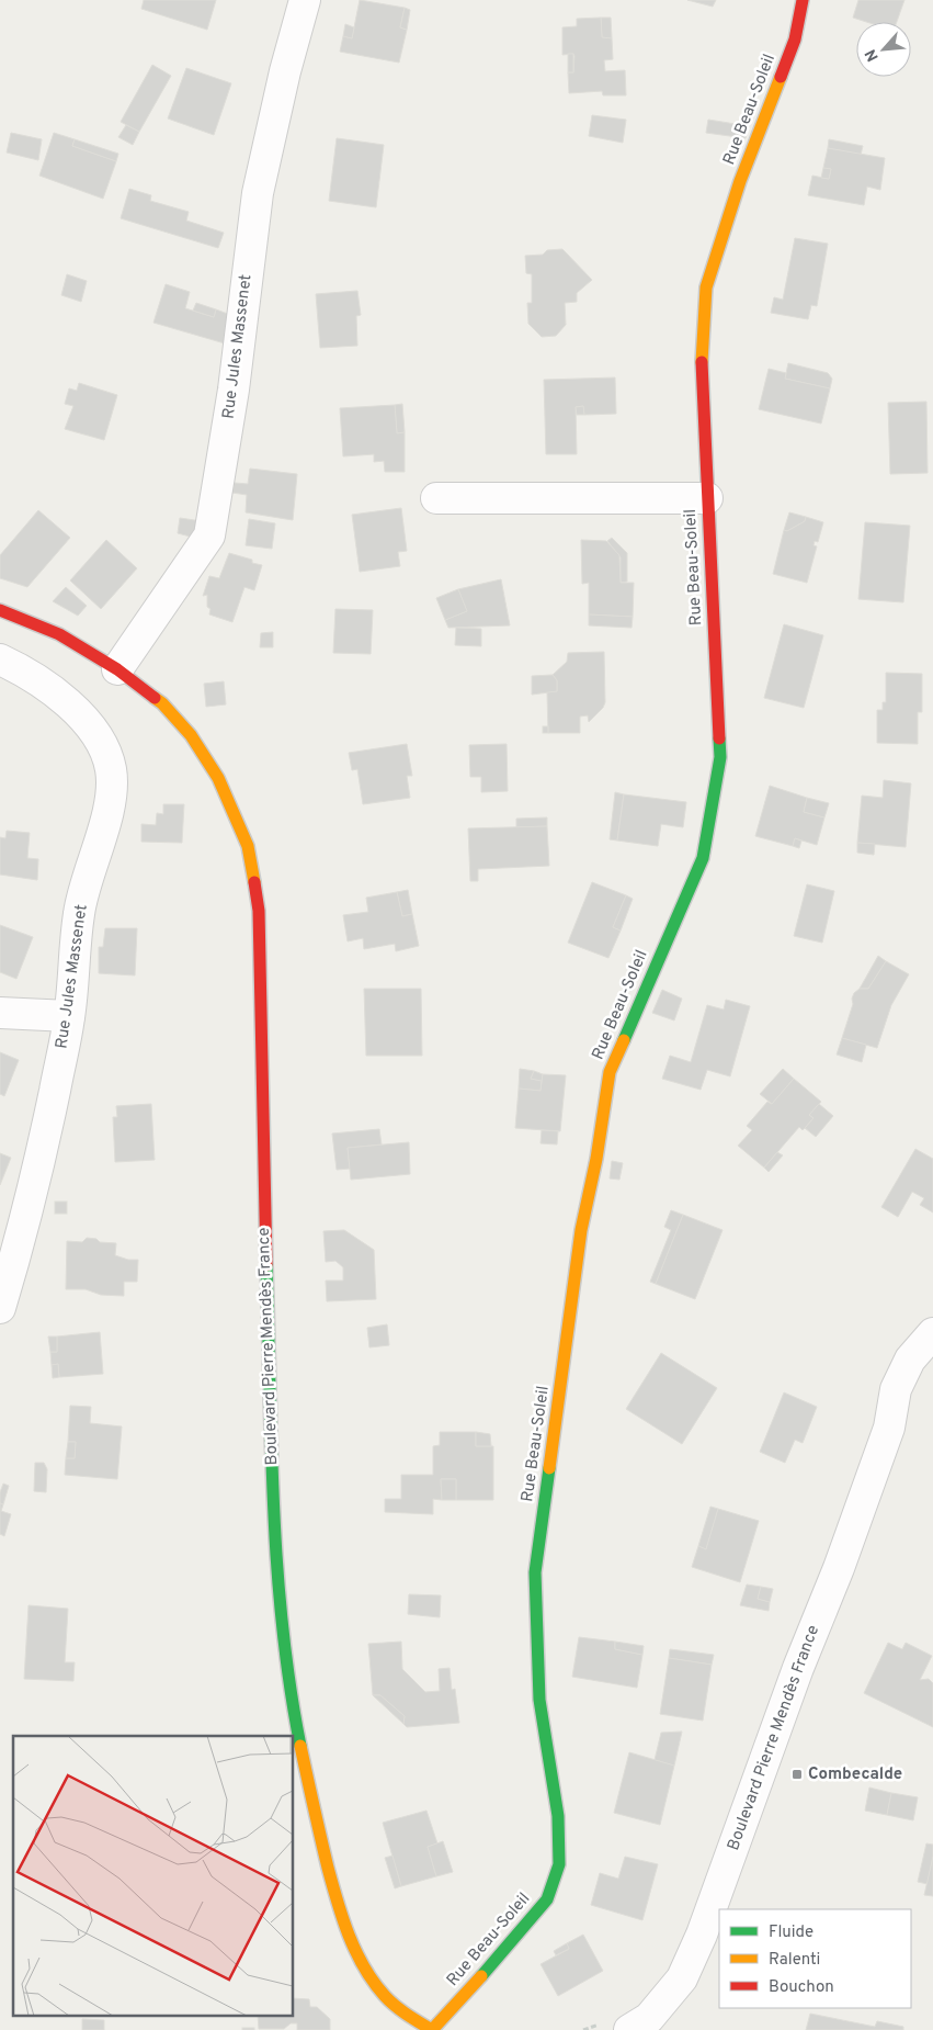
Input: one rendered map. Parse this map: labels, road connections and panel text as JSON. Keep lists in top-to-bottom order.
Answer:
{
  "streets": {
    "street": ["Rue Beau-Soleil", "Rue Jules Massenet", "Boulevard Pierre Mendès France"]
  },
  "crossings": [
    ["Rue Beau-Soleil", "Boulevard Pierre Mendès France"],
    ["Rue Jules Massenet", "Boulevard Pierre Mendès France"]
  ],
  "places": {
    "transit": ["Combecalde"]
  },
  "legend": ["Fluide", "Ralenti", "Bouchon"],
  "north": "bottom left"
}
